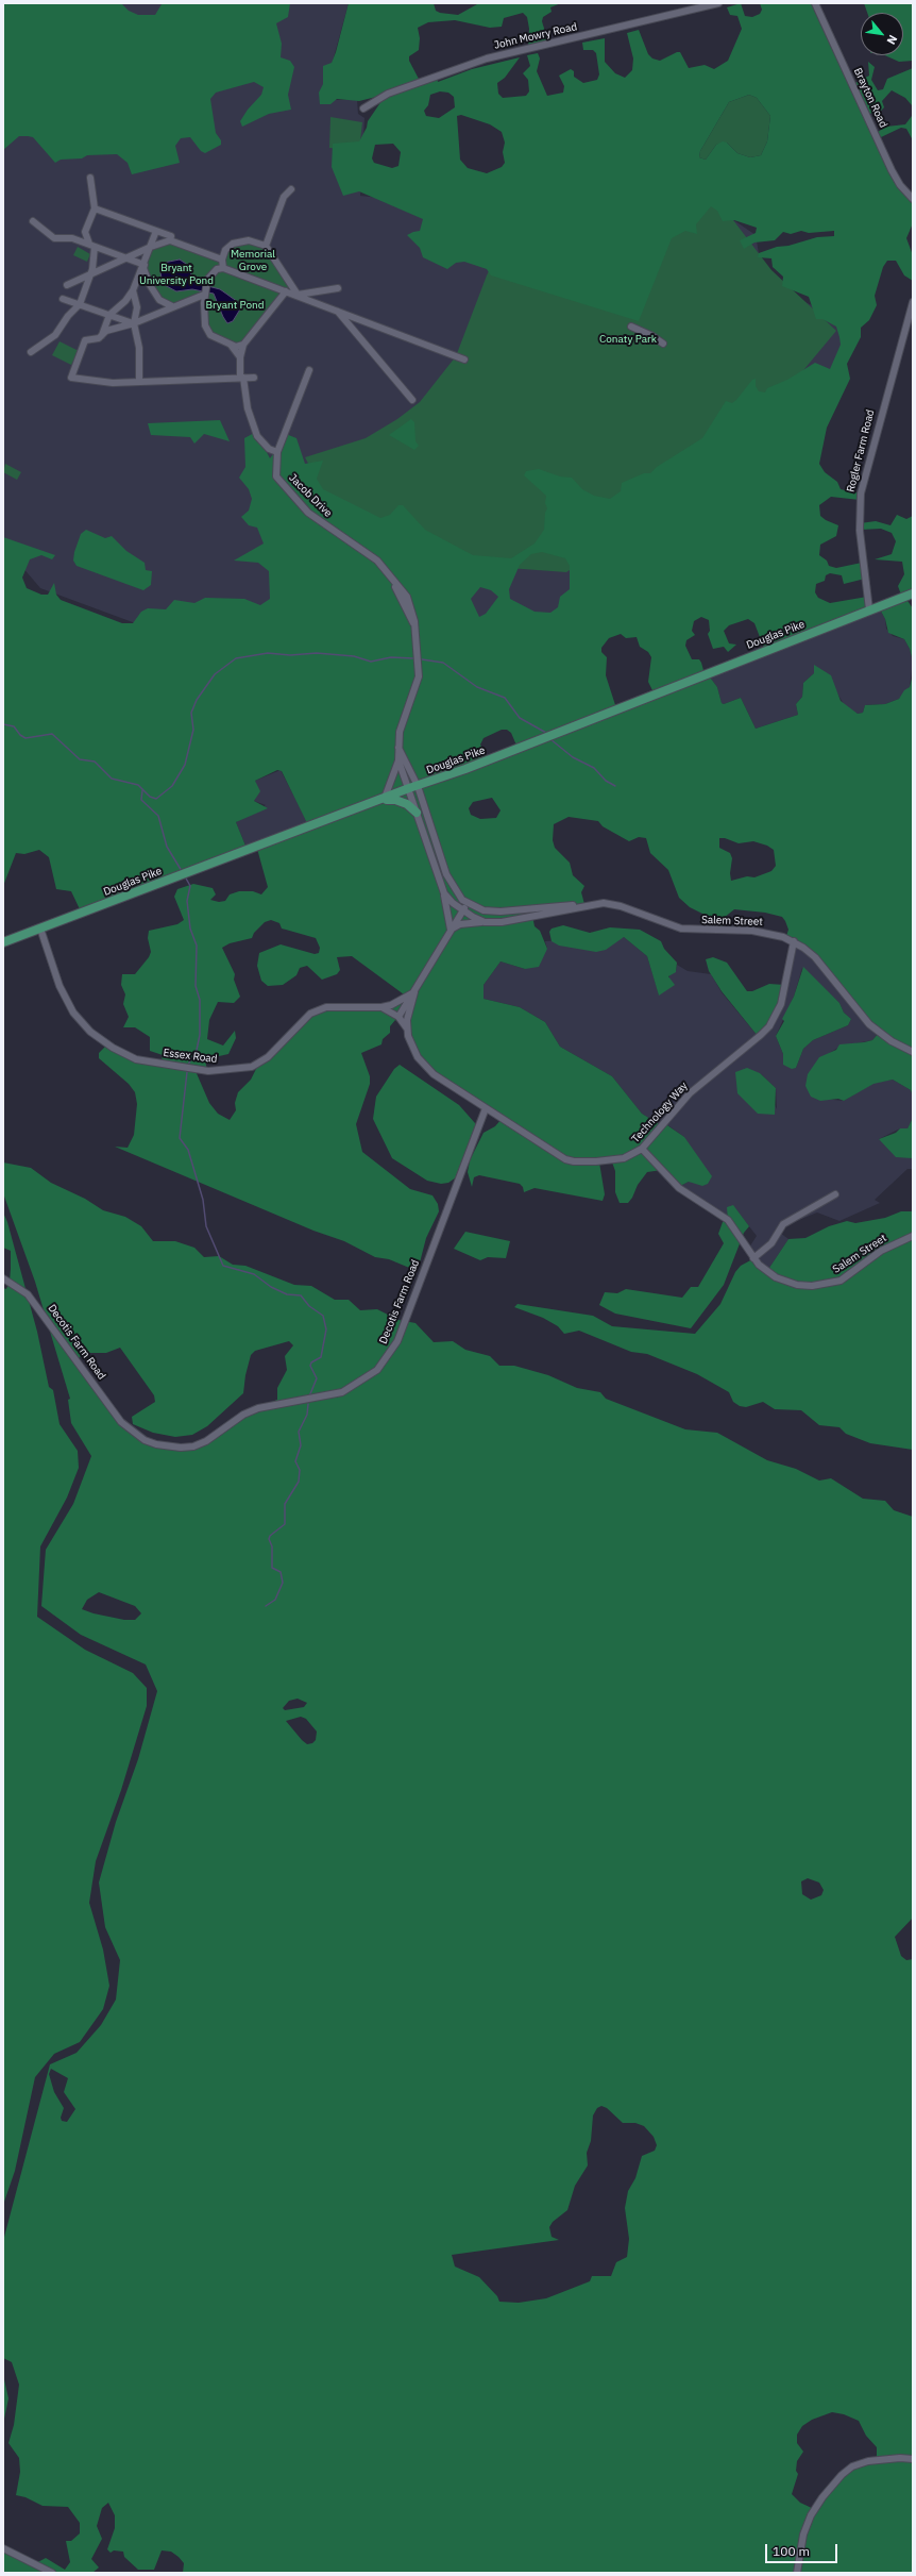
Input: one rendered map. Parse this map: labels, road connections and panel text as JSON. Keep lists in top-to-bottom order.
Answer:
{
  "streets": {
    "main road": ["Douglas Pike"],
    "street": [
      "John Mowry Road",
      "Brayton Road",
      "Rogler Farm Road",
      "Jacob Drive",
      "Salem Street",
      "Essex Road",
      "Technology Way",
      "Decotis Farm Road"
    ]
  },
  "crossings": [
    ["Rogler Farm Road", "Douglas Pike"],
    ["Jacob Drive", "Douglas Pike"],
    ["Jacob Drive", "Salem Street"],
    ["Douglas Pike", "Salem Street"],
    ["Douglas Pike", "Essex Road"],
    ["Salem Street", "Technology Way"],
    ["Essex Road", "Technology Way"],
    ["Technology Way", "Decotis Farm Road"]
  ],
  "parks": [
    "Memorial Grove",
    "Bryant University Pond",
    "Bryant Pond",
    "Conaty Park"
  ],
  "scale_bar": "100 m",
  "north": "bottom right"
}
